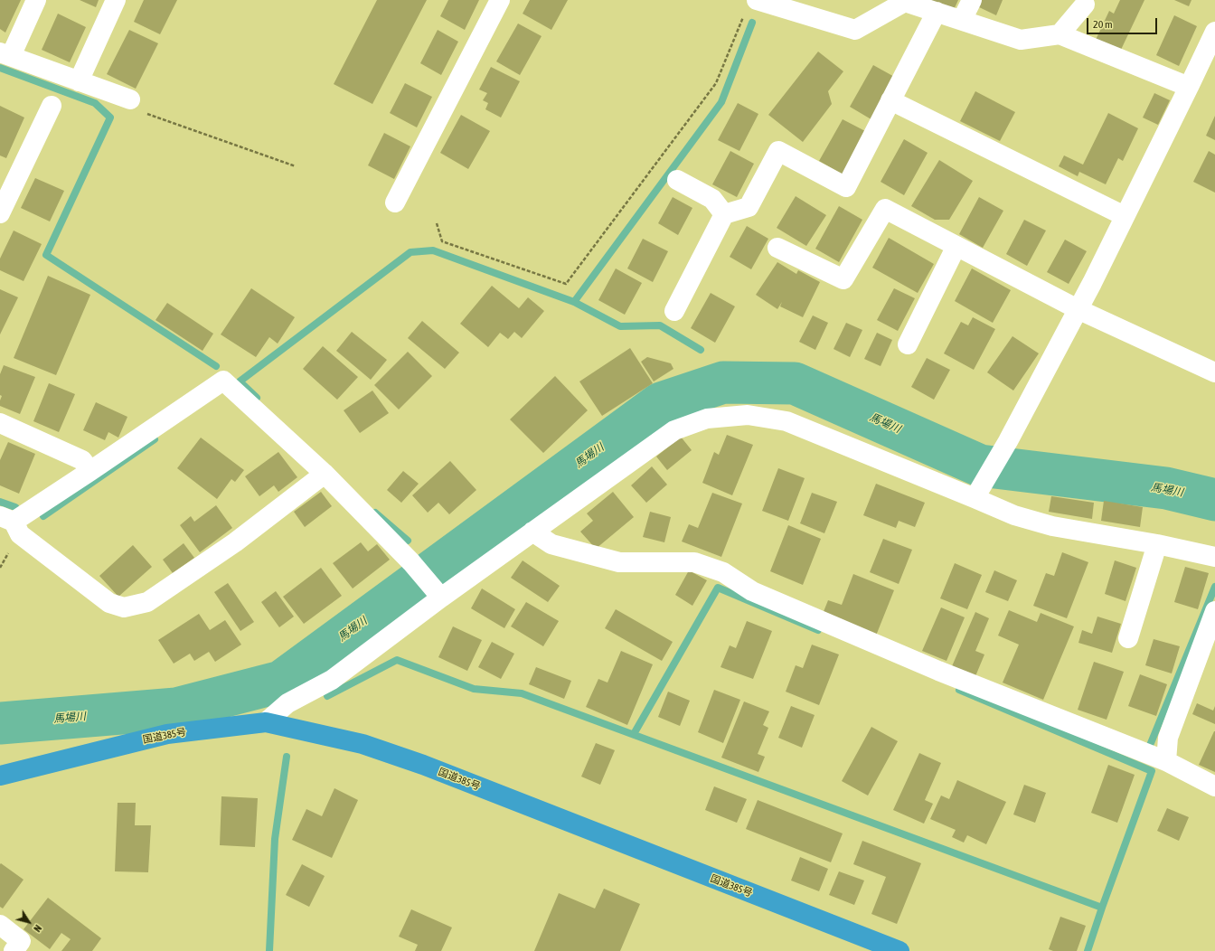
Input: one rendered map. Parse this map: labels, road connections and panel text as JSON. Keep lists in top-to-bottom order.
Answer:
{
  "streets": {
    "highway": ["国道385号"]
  },
  "water": ["馬場川"],
  "scale_bar": "20 m",
  "north": "bottom right"
}
